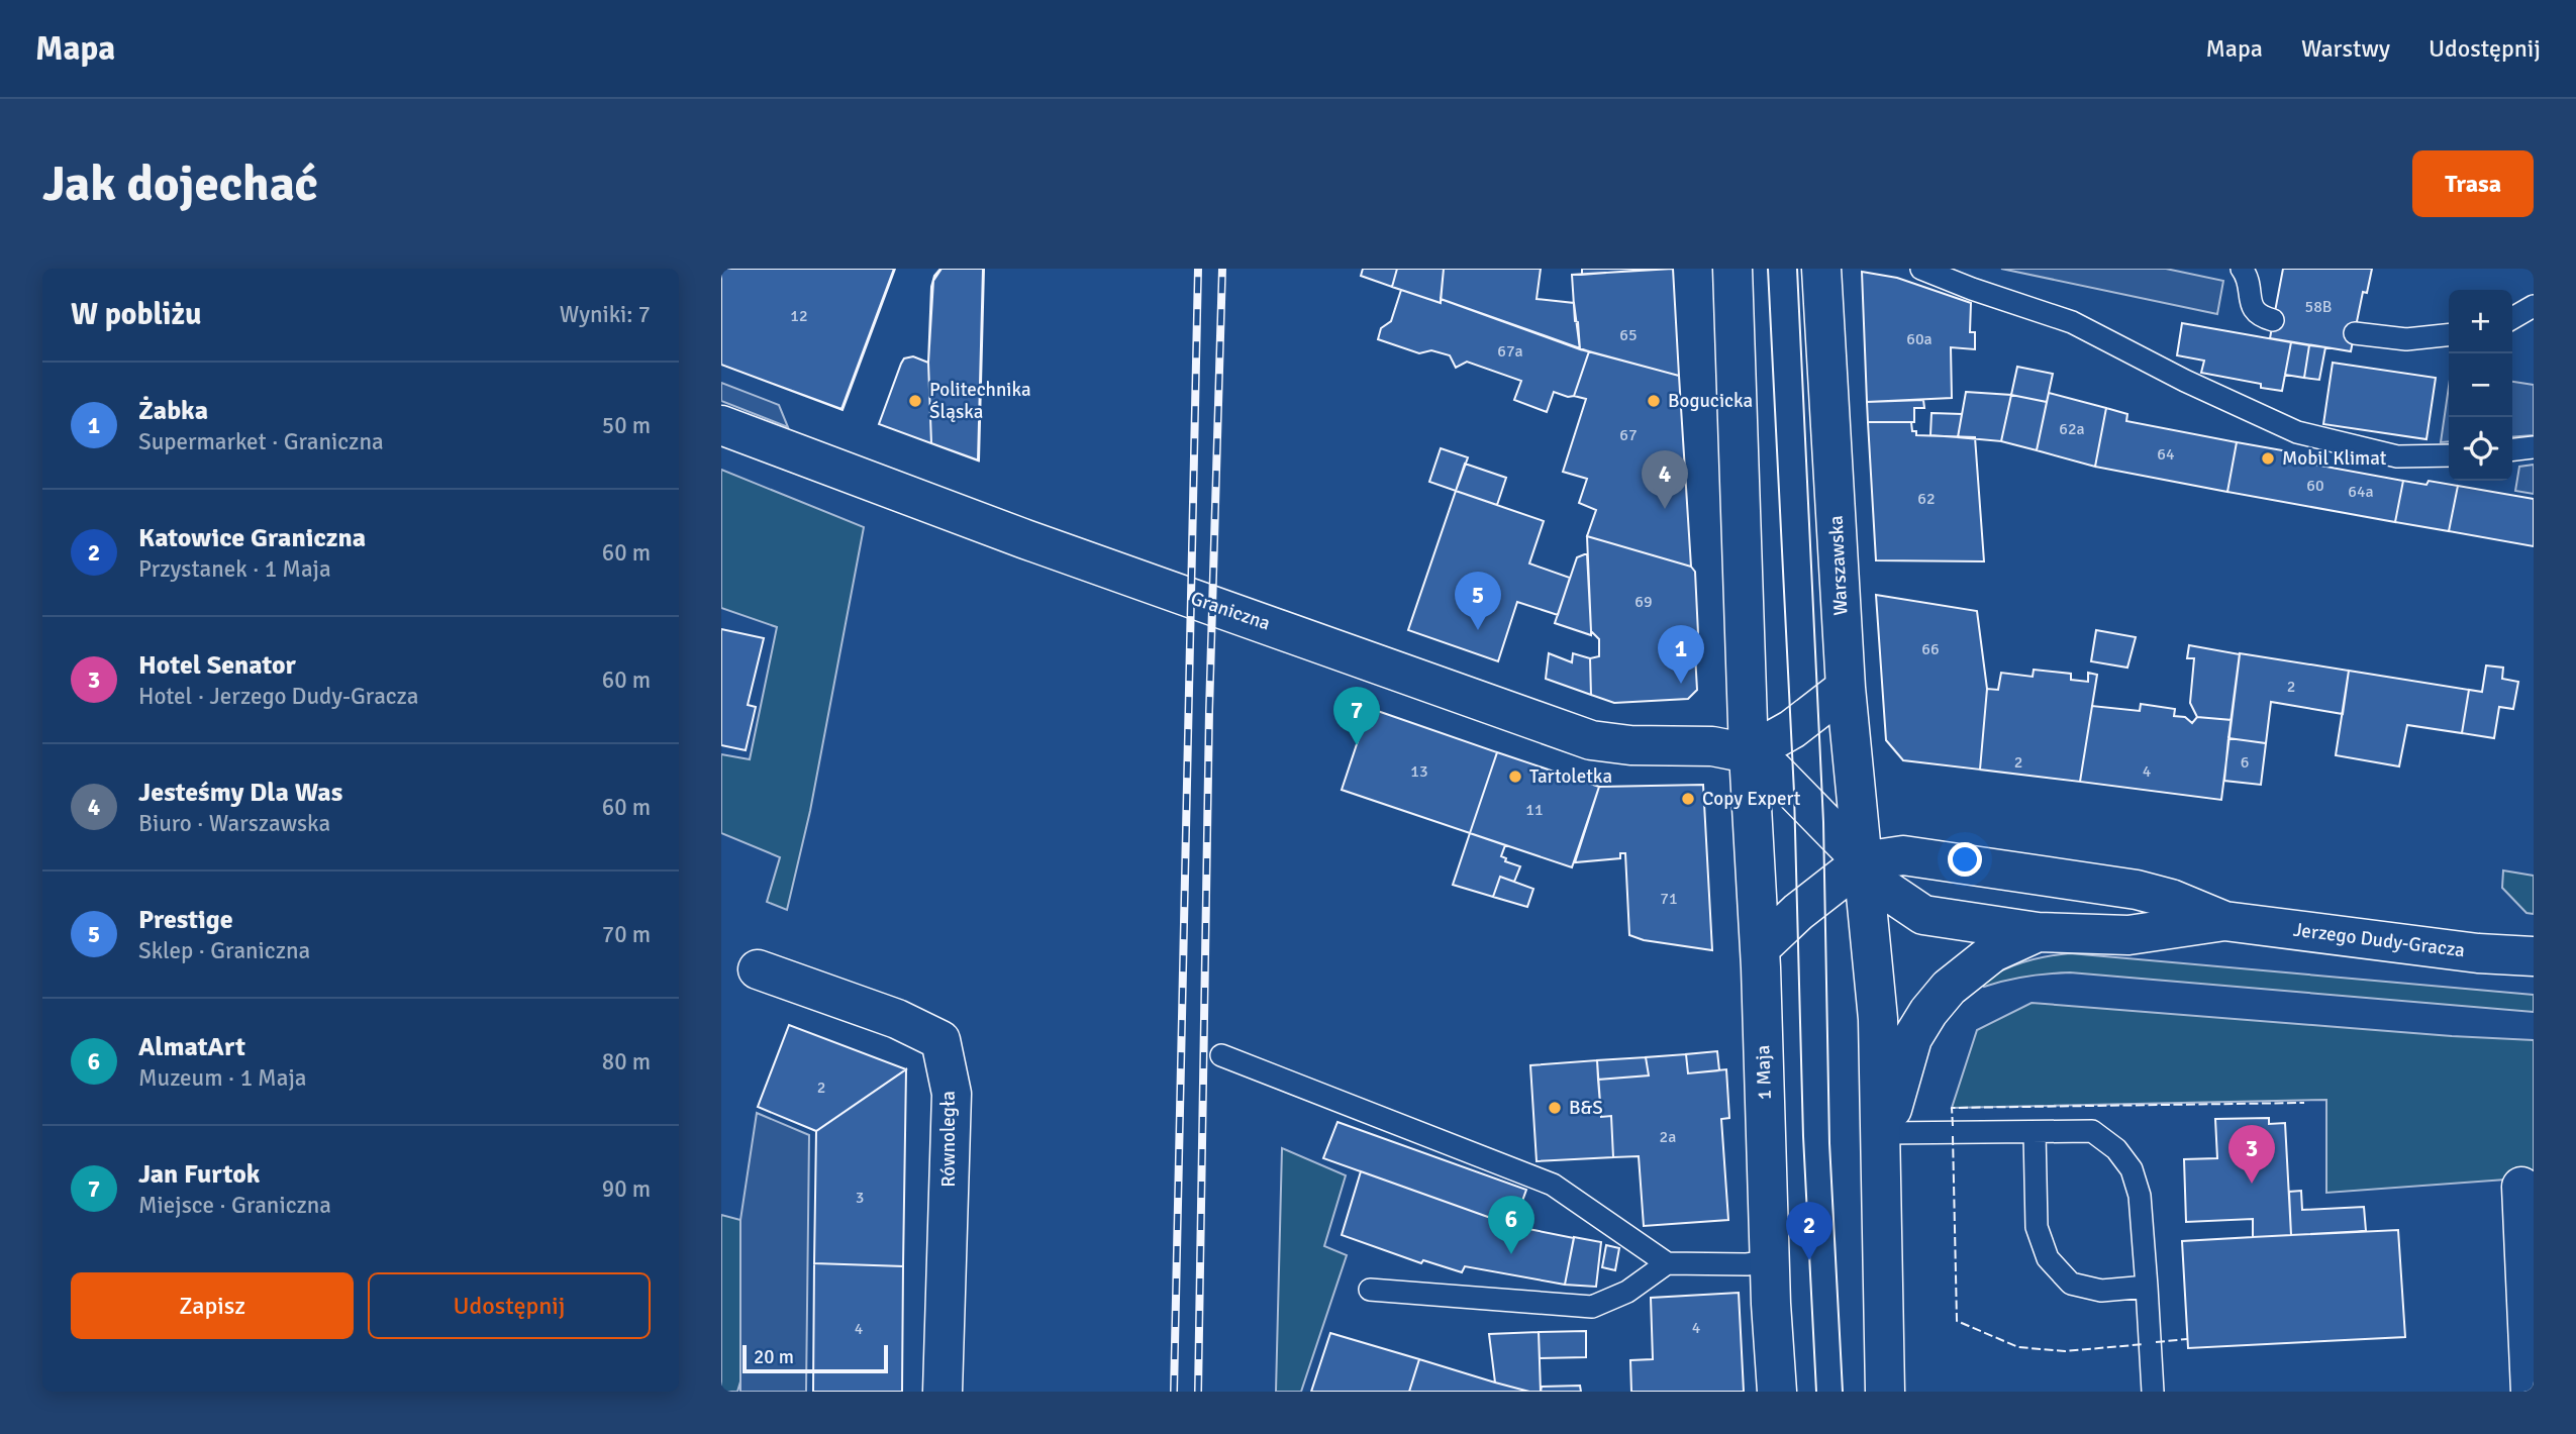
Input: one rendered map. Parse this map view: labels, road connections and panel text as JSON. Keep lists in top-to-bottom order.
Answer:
{
  "streets": {
    "street": [
      "Warszawska",
      "Graniczna",
      "Jerzego Dudy-Gracza",
      "1 Maja",
      "Równoległa"
    ]
  },
  "crossings": [
    ["Warszawska", "Jerzego Dudy-Gracza"],
    ["Graniczna", "1 Maja"]
  ],
  "places": [
    "Politechnika Śląska",
    "Bogucicka",
    "Mobil Klimat",
    "Tartoletka",
    "Copy Expert",
    "B&S"
  ],
  "house_numbers": [
    "58B",
    "12",
    "65",
    "60a",
    "67a",
    "62a",
    "67",
    "64",
    "60",
    "64a",
    "62",
    "69",
    "66",
    "2",
    "2",
    "6",
    "13",
    "4",
    "11",
    "71",
    "2",
    "2a",
    "3",
    "4",
    "4"
  ],
  "scale_bar": "20 m",
  "page": {
    "header": "Mapa",
    "nav": ["Mapa", "Warstwy", "Udostępnij"],
    "buttons": [
      "Trasa",
      ["Zapisz", "Udostępnij"]
    ],
    "title": "Jak dojechać",
    "heading": ["W pobliżu", "Wyniki: 7"],
    "map_buttons": ["+", "−"],
    "list": [
      {
        "mark": "1",
        "name": "Żabka",
        "note": "Supermarket · Graniczna",
        "value": "50 m"
      },
      {
        "mark": "2",
        "name": "Katowice Graniczna",
        "note": "Przystanek · 1 Maja",
        "value": "60 m"
      },
      {
        "mark": "3",
        "name": "Hotel Senator",
        "note": "Hotel · Jerzego Dudy-Gracza",
        "value": "60 m"
      },
      {
        "mark": "4",
        "name": "Jesteśmy Dla Was",
        "note": "Biuro · Warszawska",
        "value": "60 m"
      },
      {
        "mark": "5",
        "name": "Prestige",
        "note": "Sklep · Graniczna",
        "value": "70 m"
      },
      {
        "mark": "6",
        "name": "AlmatArt",
        "note": "Muzeum · 1 Maja",
        "value": "80 m"
      },
      {
        "mark": "7",
        "name": "Jan Furtok",
        "note": "Miejsce · Graniczna",
        "value": "90 m"
      }
    ],
    "pins": [
      "4",
      "5",
      "1",
      "7",
      "3",
      "6",
      "2"
    ],
    "scale": "20 m"
  }
}
